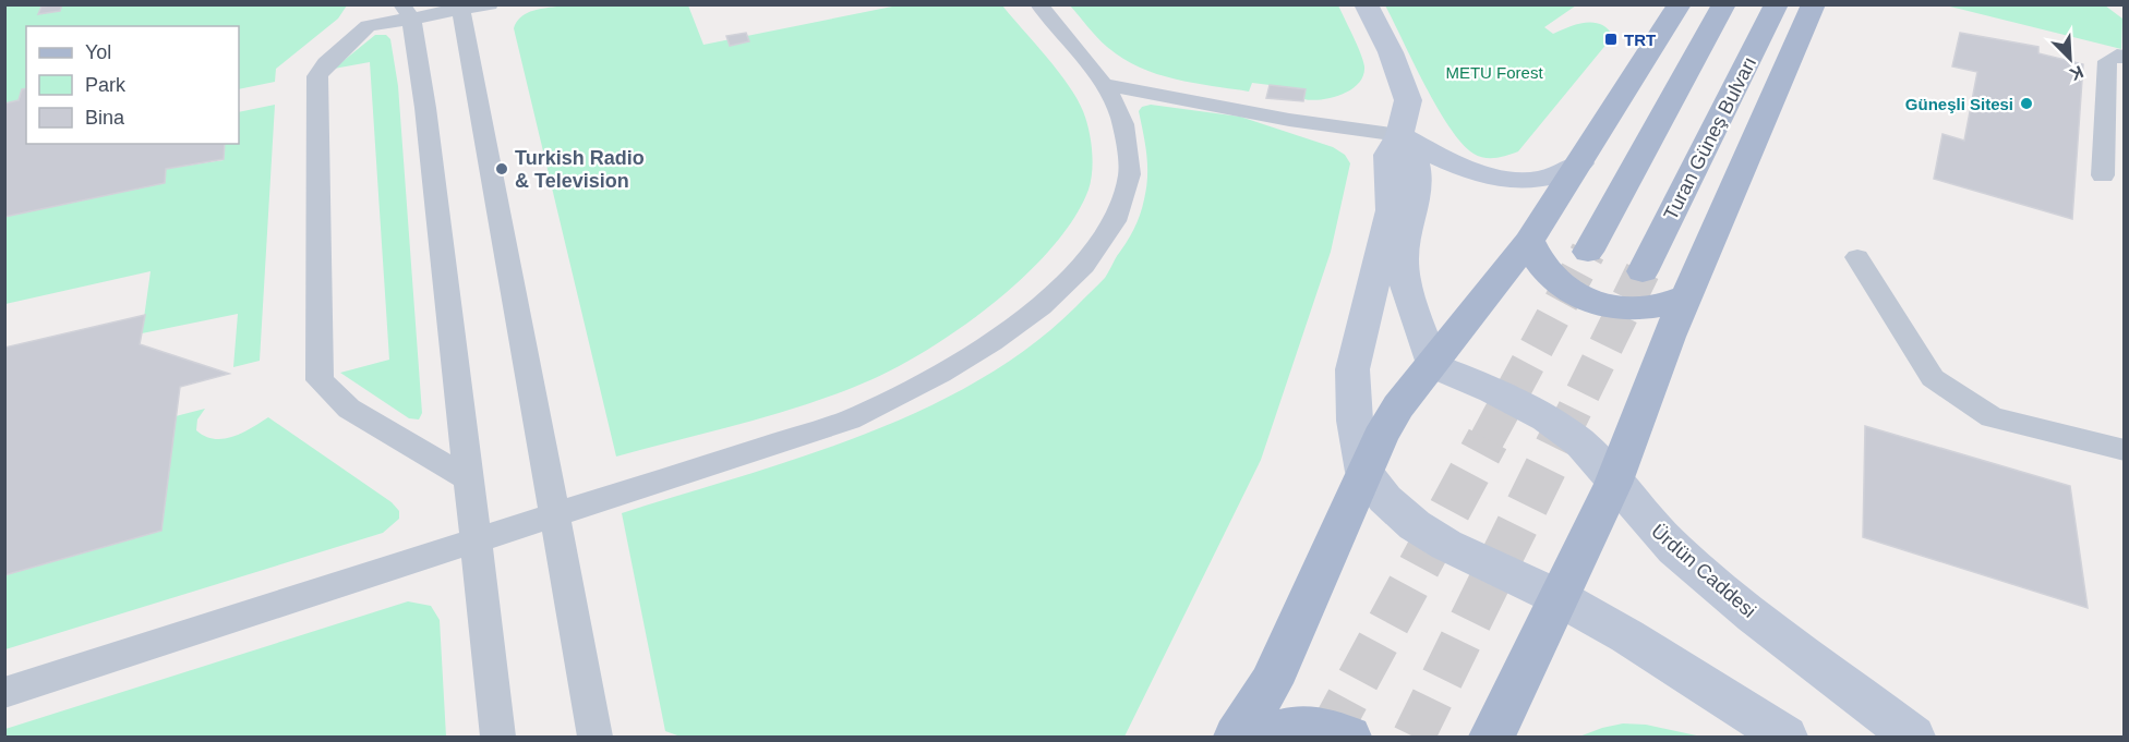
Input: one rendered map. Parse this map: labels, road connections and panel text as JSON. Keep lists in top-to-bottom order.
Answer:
{
  "streets": {
    "main road": ["Turan Güneş Bulvarı"],
    "street": ["Ürdün Caddesi"]
  },
  "parks": ["METU Forest"],
  "places": {
    "transit": ["TRT"],
    "other": ["Güneşli Sitesi", "Turkish Radio & Television"]
  },
  "legend": ["Yol", "Park", "Bina"],
  "north": "bottom right"
}
